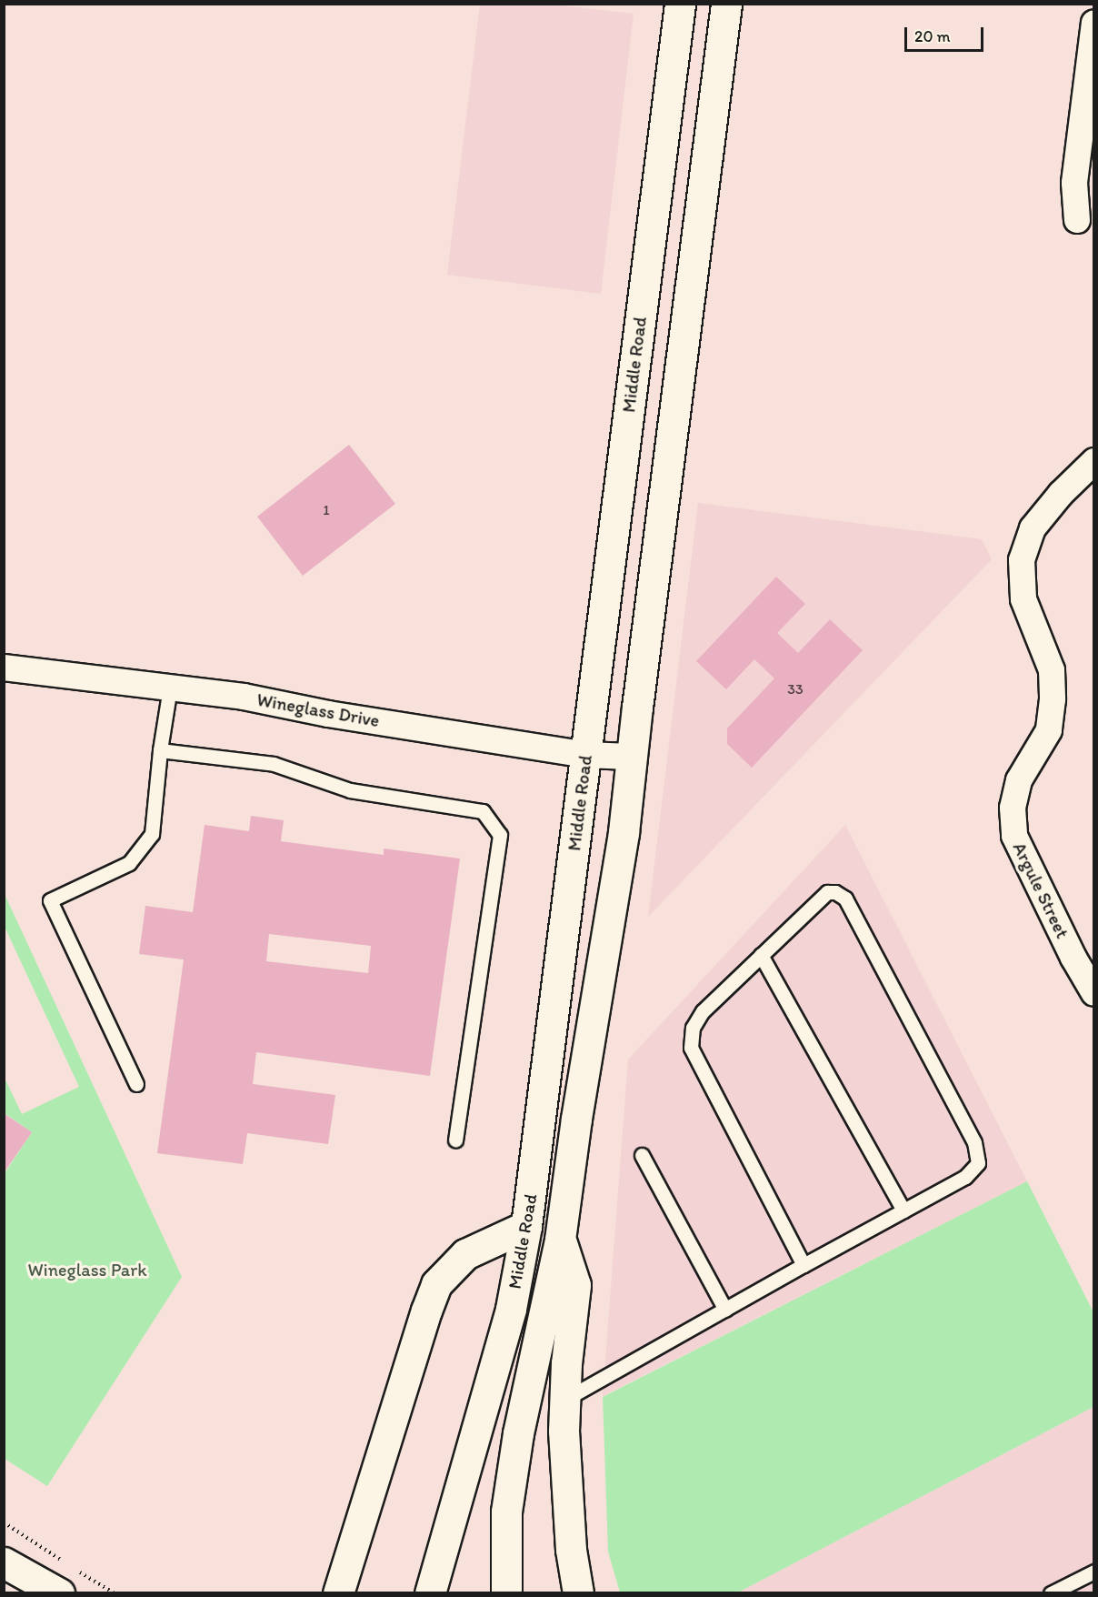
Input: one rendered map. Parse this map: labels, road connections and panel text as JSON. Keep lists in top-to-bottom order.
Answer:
{
  "streets": {
    "main road": ["Middle Road"],
    "street": ["Wineglass Drive", "Argule Street"]
  },
  "crossings": [
    ["Middle Road", "Wineglass Drive"]
  ],
  "parks": ["Wineglass Park"],
  "house_numbers": ["1", "33"],
  "scale_bar": "20 m"
}
